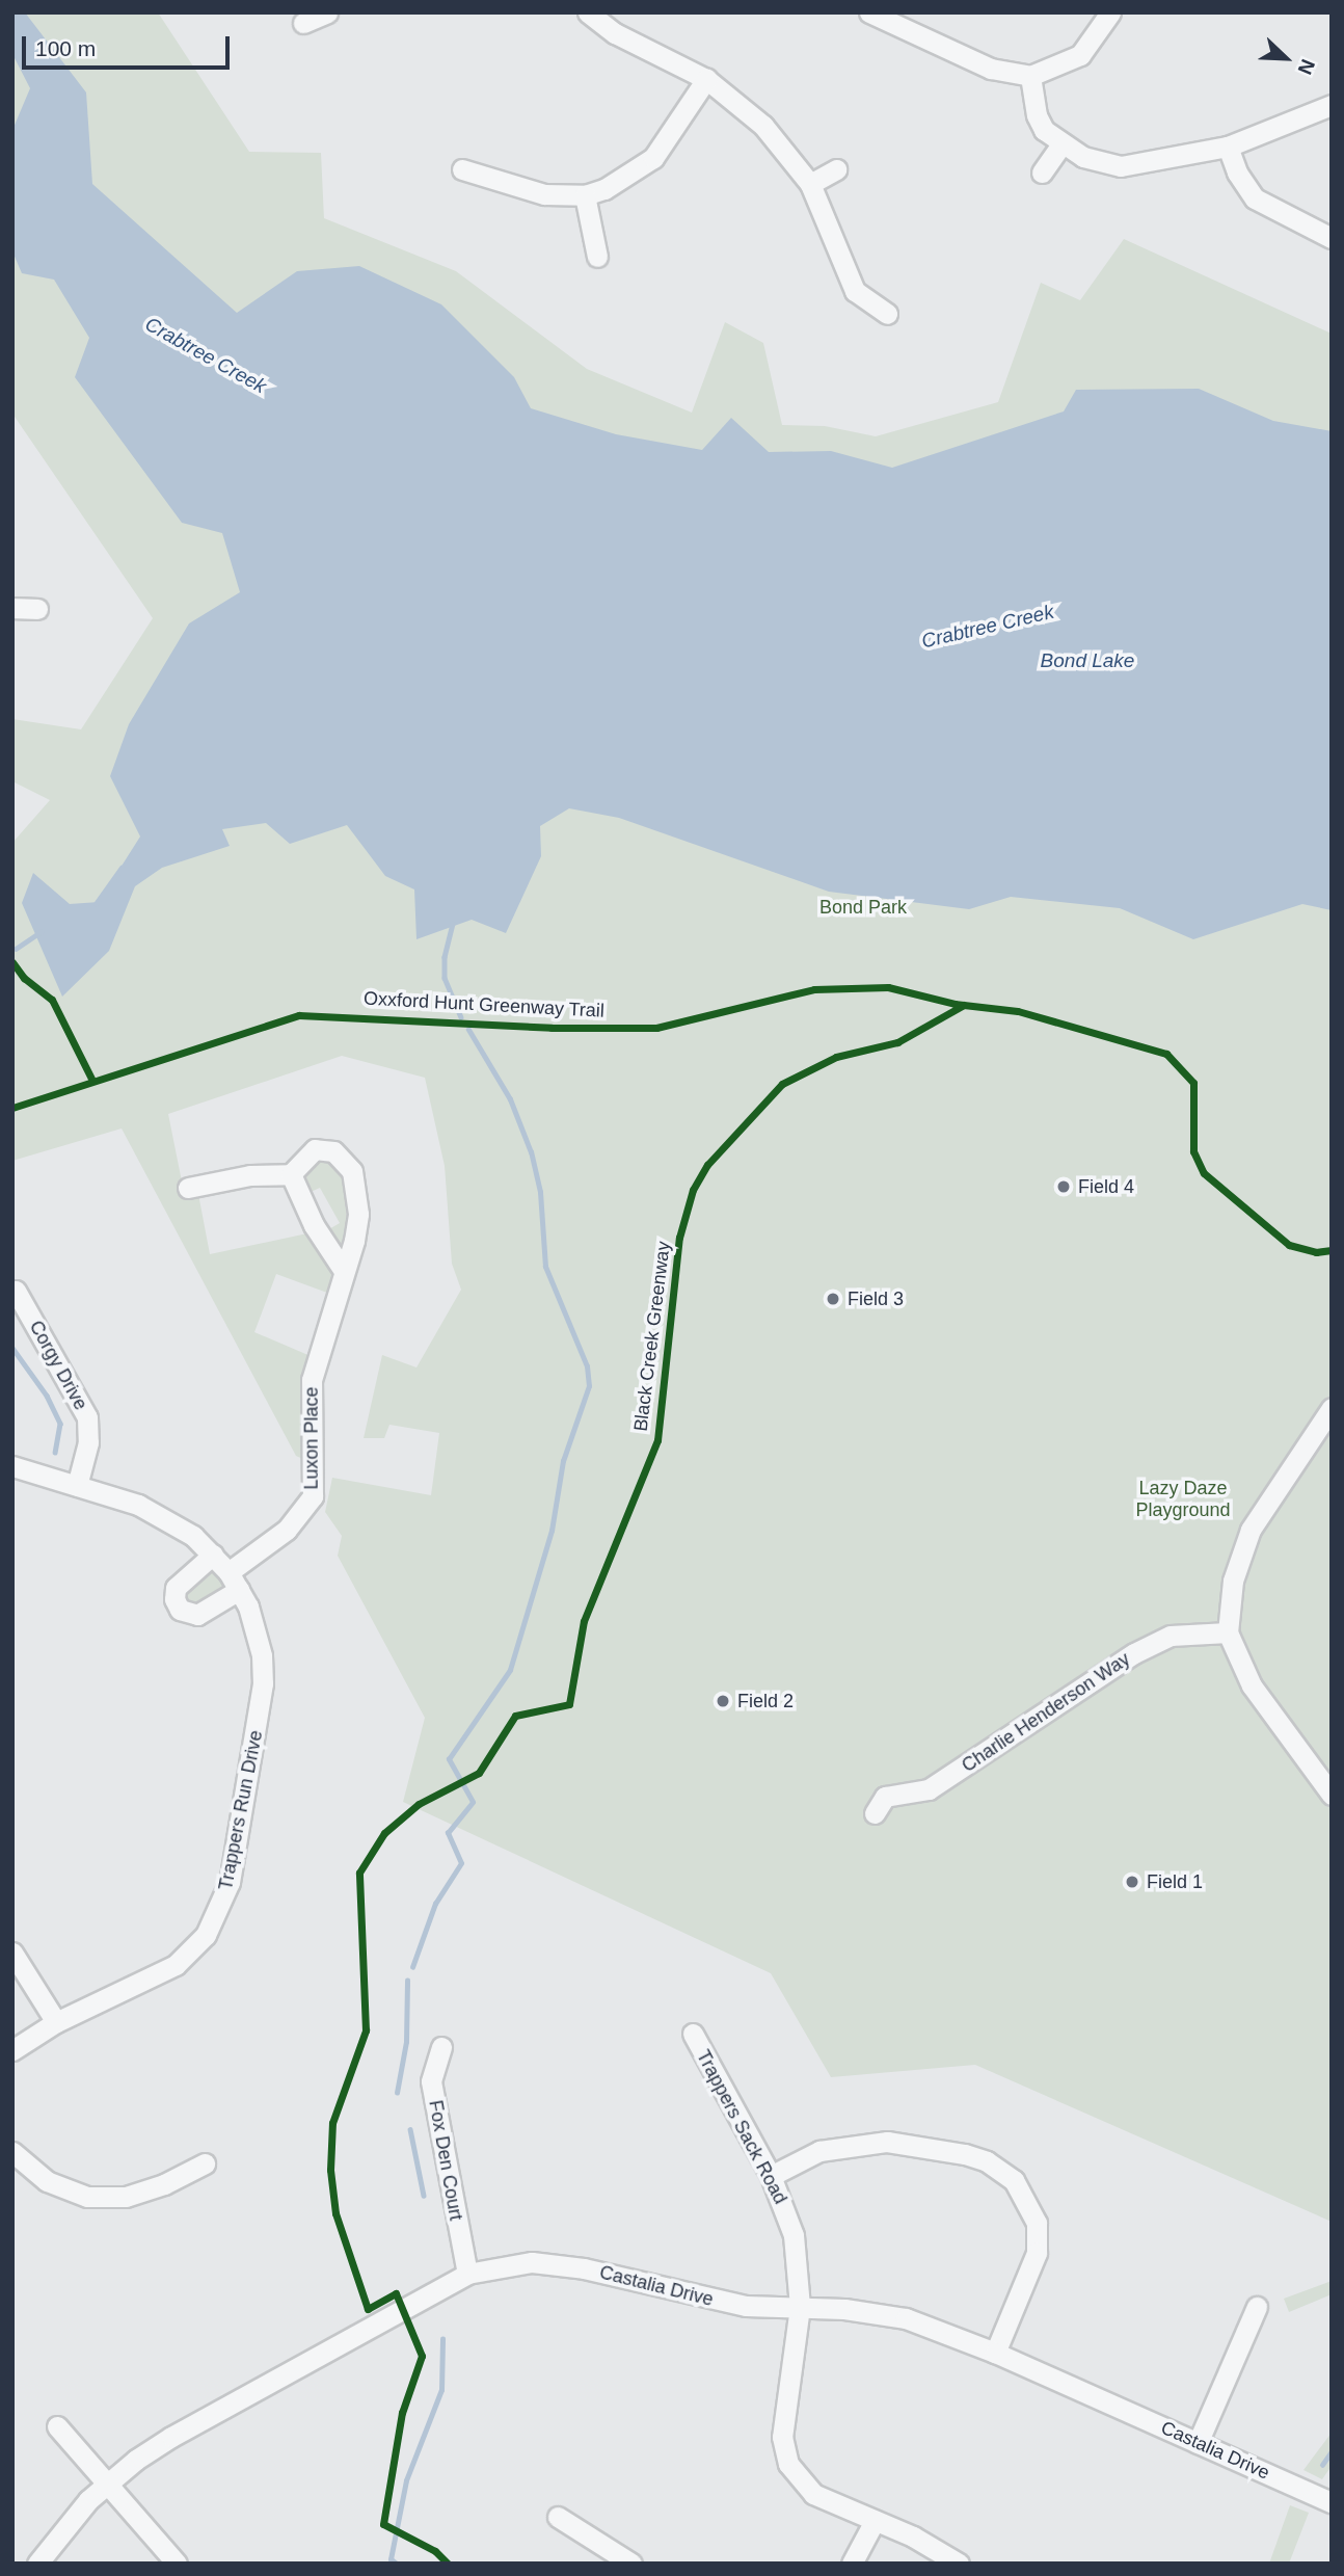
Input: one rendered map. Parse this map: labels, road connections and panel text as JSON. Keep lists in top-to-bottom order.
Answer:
{
  "streets": {
    "street": [
      "Corgy Drive",
      "Luxon Place",
      "Charlie Henderson Way",
      "Trappers Run Drive",
      "Trappers Sack Road",
      "Fox Den Court",
      "Castalia Drive"
    ],
    "cycle path": ["Oxxford Hunt Greenway Trail", "Black Creek Greenway"]
  },
  "crossings": [
    ["Corgy Drive", "Trappers Run Drive"],
    ["Luxon Place", "Trappers Run Drive"],
    ["Trappers Sack Road", "Castalia Drive"],
    ["Fox Den Court", "Castalia Drive"]
  ],
  "water": ["Crabtree Creek", "Bond Lake"],
  "parks": ["Bond Park", "Lazy Daze Playground"],
  "places": [
    "Field 4",
    "Field 3",
    "Field 2",
    "Field 1"
  ],
  "scale_bar": "100 m",
  "north": "bottom right"
}
